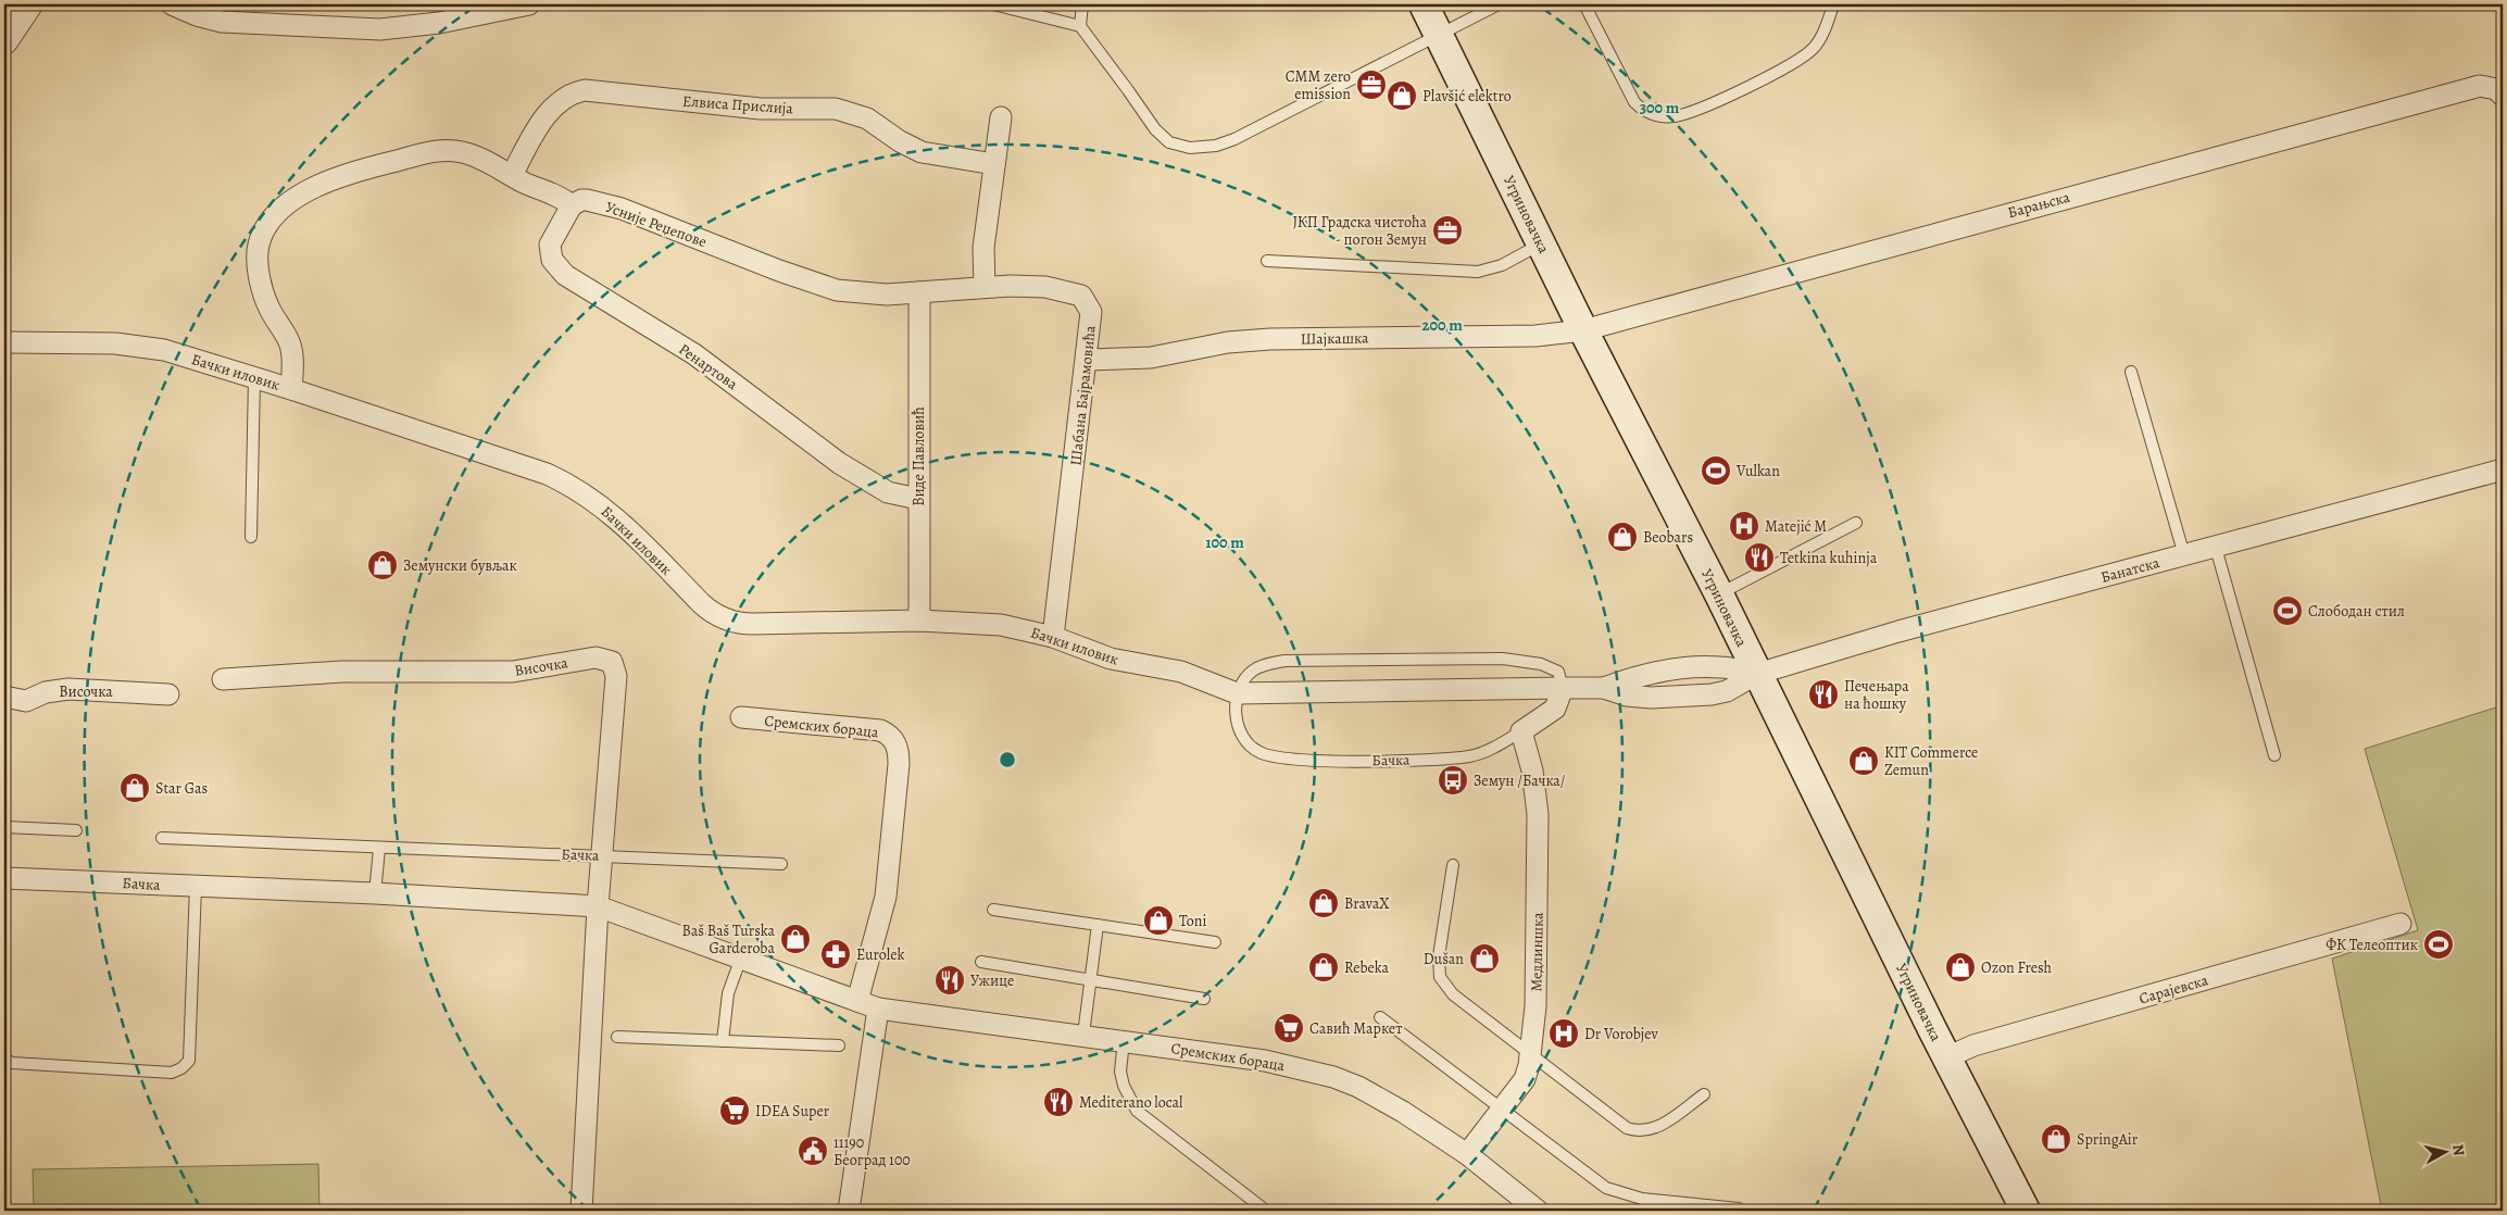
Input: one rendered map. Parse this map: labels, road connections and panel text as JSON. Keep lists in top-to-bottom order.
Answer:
{
  "streets": {
    "main road": ["Угриновачка"],
    "street": [
      "Елвиса Прислија",
      "Барањска",
      "Усније Реџепове",
      "Шајкашка",
      "Ренартова",
      "Бачки иловик",
      "Шабана Бајрамовића",
      "Виде Павловић",
      "Банатска",
      "Височка",
      "Сремских бораца",
      "Бачка",
      "Медлиншка",
      "Сарајевска"
    ]
  },
  "crossings": [
    ["Барањска", "Угриновачка"],
    ["Барањска", "Шајкашка"],
    ["Угриновачка", "Шајкашка"],
    ["Угриновачка", "Банатска"],
    ["Угриновачка", "Сарајевска"],
    ["Усније Реџепове", "Ренартова"],
    ["Усније Реџепове", "Шабана Бајрамовића"],
    ["Усније Реџепове", "Виде Павловић"],
    ["Шајкашка", "Шабана Бајрамовића"],
    ["Ренартова", "Виде Павловић"],
    ["Бачки иловик", "Шабана Бајрамовића"],
    ["Бачки иловик", "Виде Павловић"],
    ["Бачки иловик", "Бачка"],
    ["Височка", "Бачка"],
    ["Сремских бораца", "Бачка"],
    ["Сремских бораца", "Медлиншка"],
    ["Бачка", "Медлиншка"]
  ],
  "places": {
    "office": ["CMM zero emission", "ЈКП Градска чистоћа - погон Земун"],
    "shop": [
      "Plavšić elektro",
      "Beobars",
      "Земунски бувљак",
      "KIT Commerce Zemun",
      "Star Gas",
      "BravaX",
      "Toni",
      "Baš Baš Turska Garderoba",
      "Dušan",
      "Rebeka",
      "Ozon Fresh",
      "SpringAir"
    ],
    "sports": ["Vulkan", "Слободан стил", "ФК Телеоптик"],
    "hospital": ["Matejić M", "Dr Vorobjev"],
    "restaurant": [
      "Tetkina kuhinja",
      "Печењара на ћошку",
      "Ужице",
      "Mediterano local"
    ],
    "bus stop": ["Земун /Бачка/"],
    "pharmacy": ["Eurolek"],
    "supermarket": ["Савић Маркет", "IDEA Super"],
    "public building": ["11190 Београд 100"]
  },
  "north": "right",
  "rings": ["300 m", "200 m", "100 m"]
}
